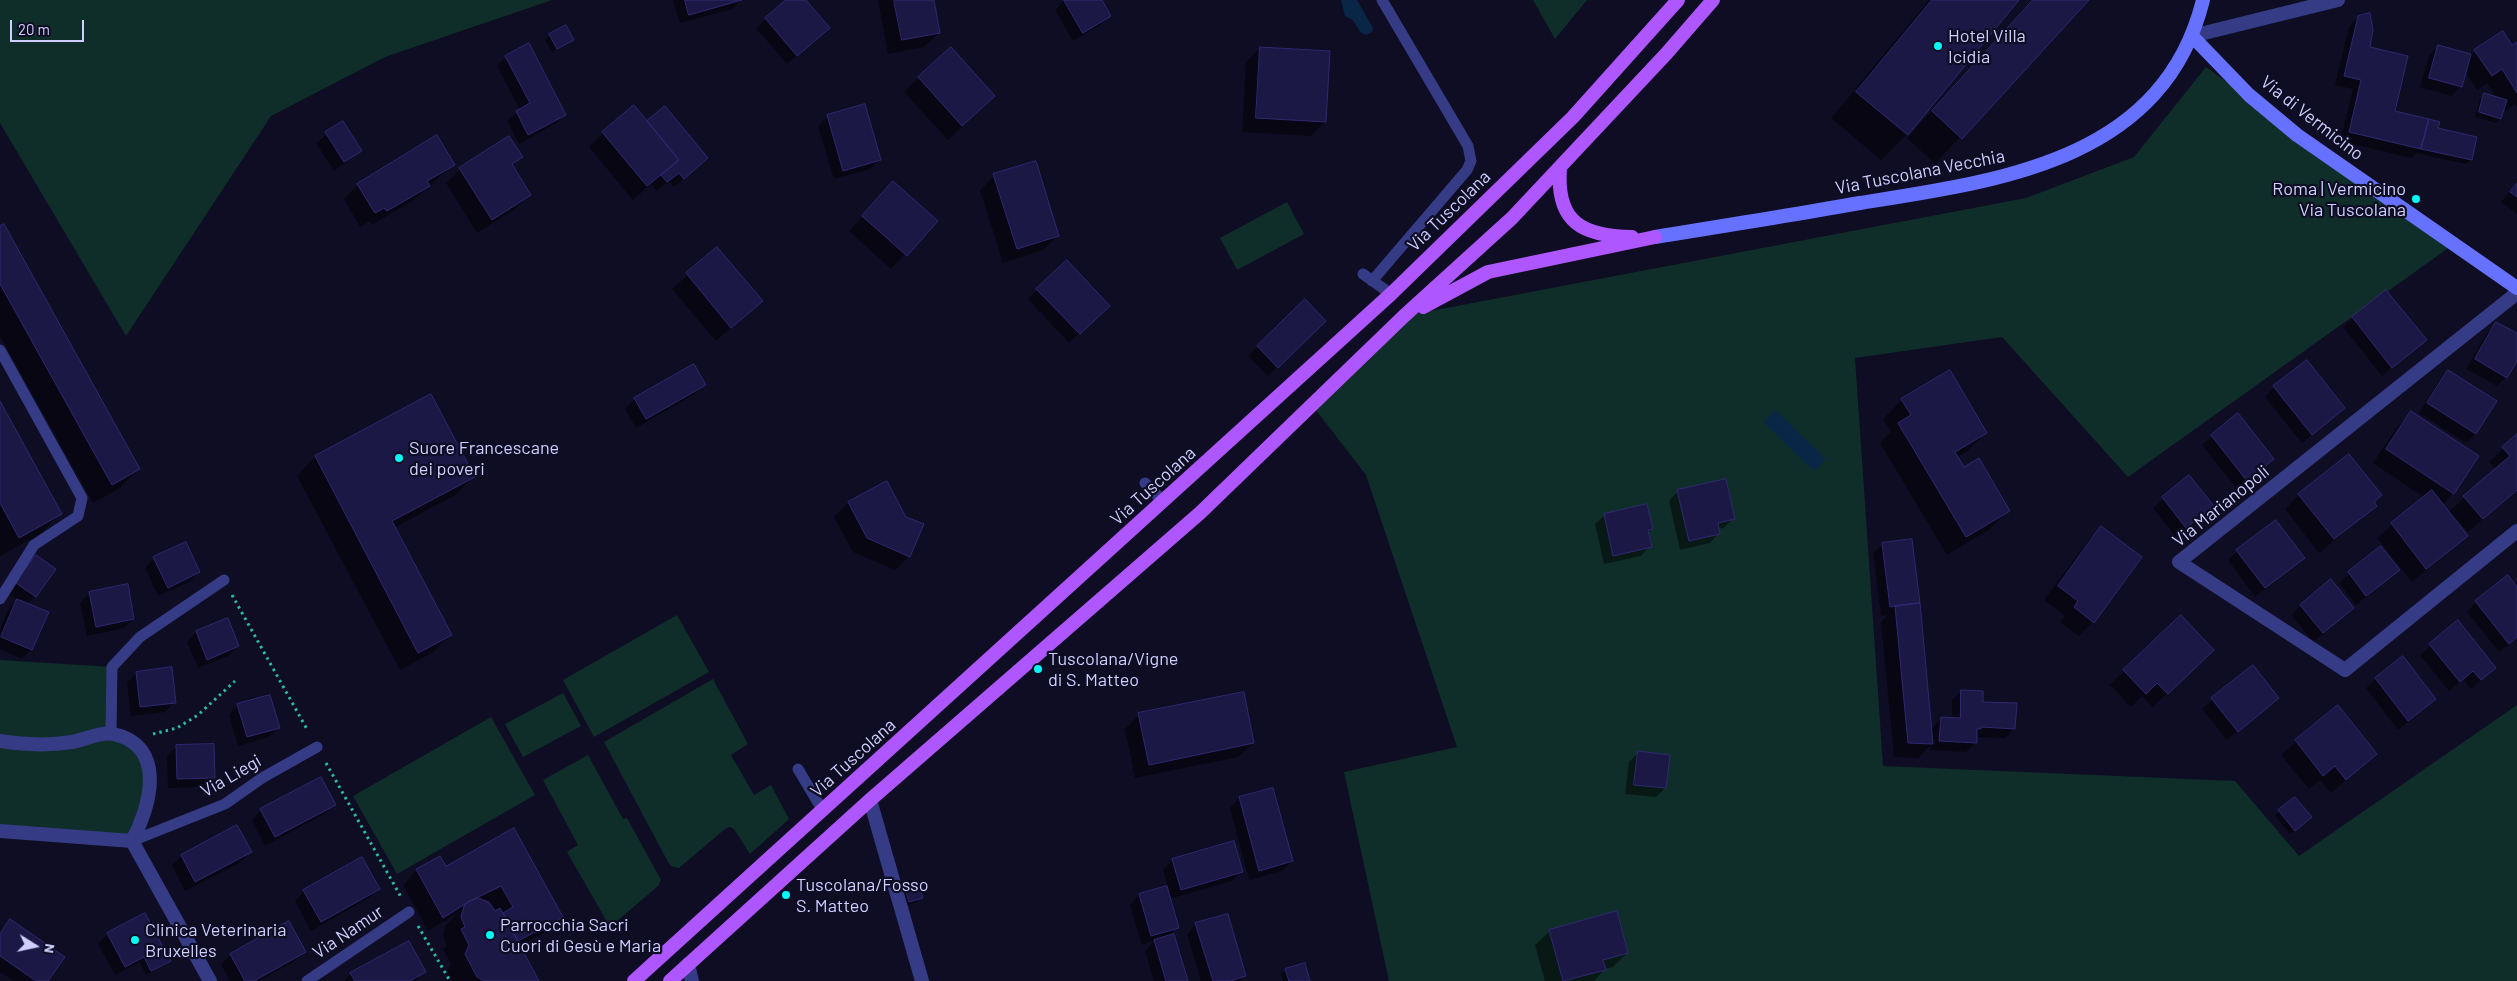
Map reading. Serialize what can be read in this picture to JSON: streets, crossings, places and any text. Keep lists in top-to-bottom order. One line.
{"streets":{"main road":["Via di Vermicino","Via Tuscolana Vecchia","Via Tuscolana"],"street":["Via Marianopoli"],"lane":["Via Liegi","Via Namur"]},"crossings":[["Via di Vermicino","Via Tuscolana Vecchia"]],"places":["Hotel Villa Icidia","Roma | Vermicino Via Tuscolana","Suore Francescane dei poveri","Tuscolana/Vigne di S. Matteo","Tuscolana/Fosso S. Matteo","Parrocchia Sacri Cuori di Gesù e Maria","Clinica Veterinaria Bruxelles"],"scale_bar":"20 m","north":"right"}
